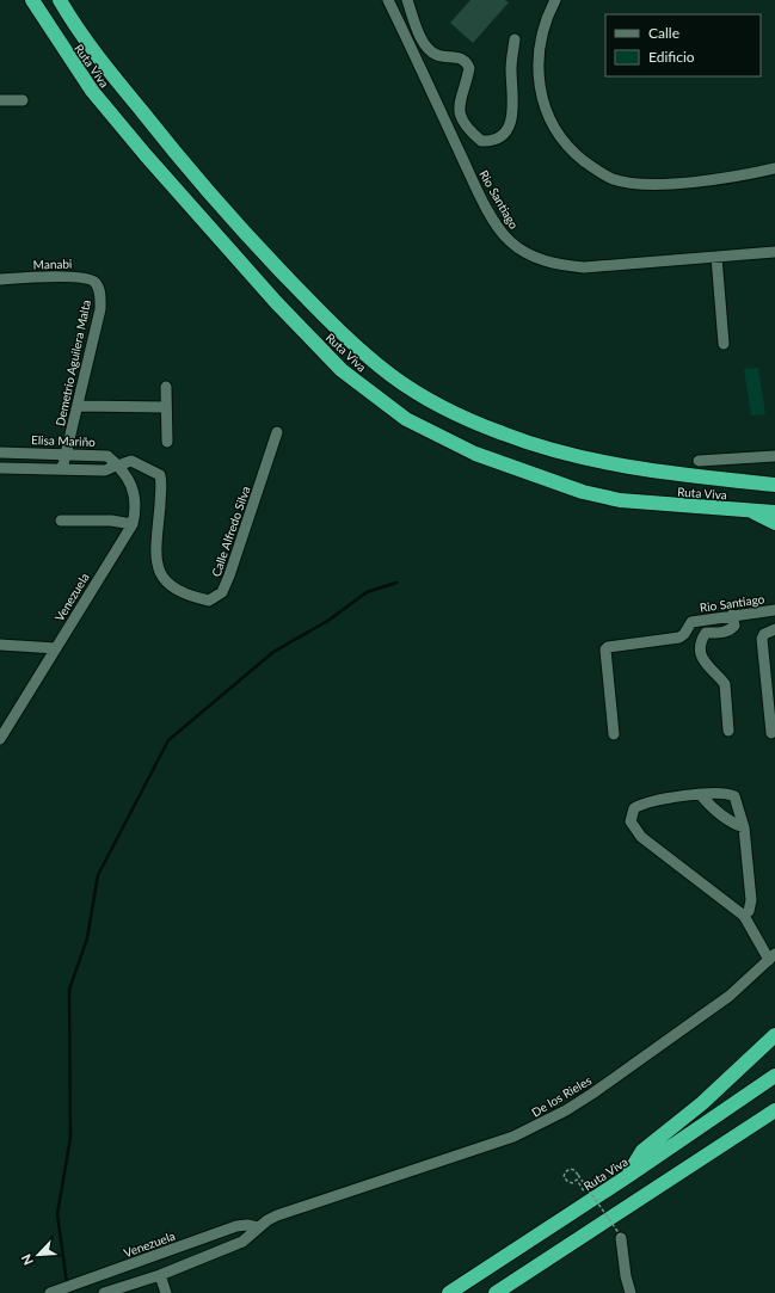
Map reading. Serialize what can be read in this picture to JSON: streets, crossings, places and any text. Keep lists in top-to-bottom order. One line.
{"streets":{"highway":["Ruta Viva"],"street":["Rio Santiago","Manabi","Demetrio Aguilera Malta","Elisa Mariño","Calle Alfredo Silva","Venezuela","De los Rieles"]},"crossings":[["Manabi","Demetrio Aguilera Malta"],["Demetrio Aguilera Malta","Elisa Mariño"],["Elisa Mariño","Calle Alfredo Silva"],["Elisa Mariño","Venezuela"],["Calle Alfredo Silva","Venezuela"],["Venezuela","De los Rieles"]],"legend":["Calle","Edificio"],"north":"bottom left"}
